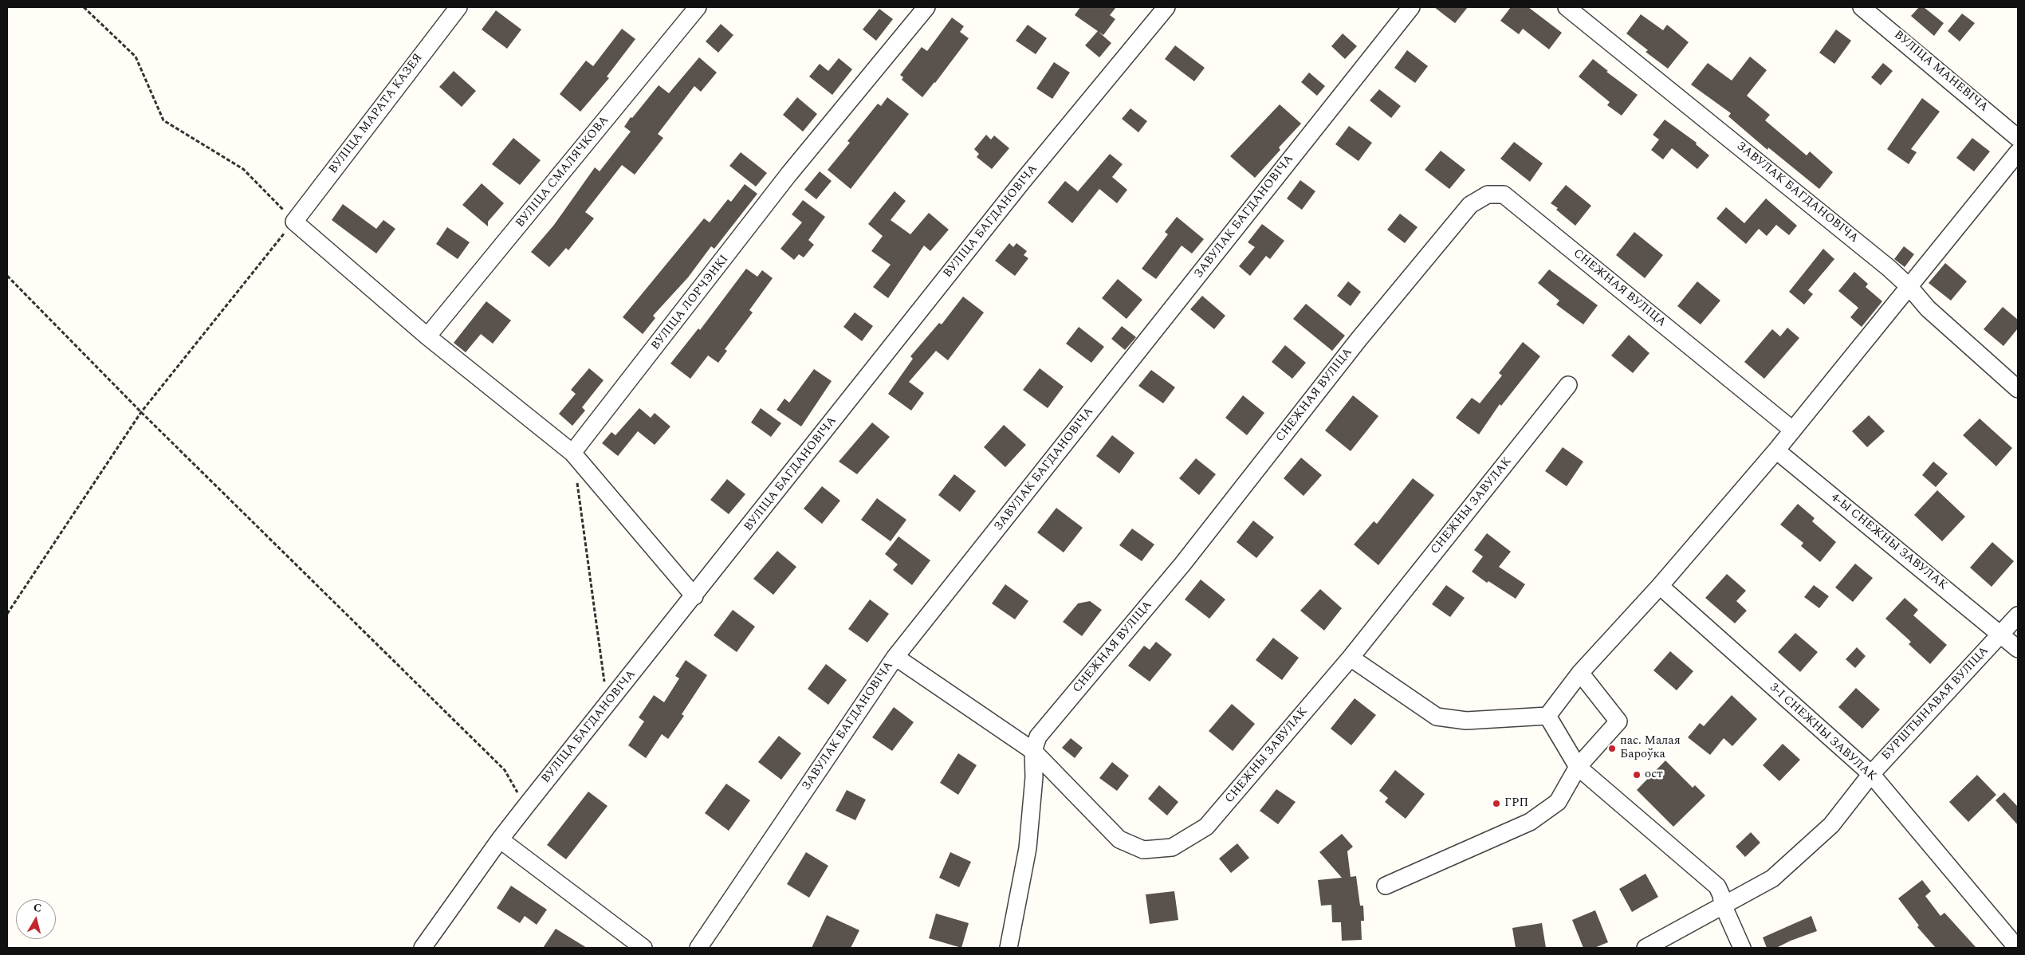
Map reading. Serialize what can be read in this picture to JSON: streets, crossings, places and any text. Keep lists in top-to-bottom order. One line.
{"streets":{"street":["ВУЛІЦА МАНЕВІЧА","ВУЛІЦА МАРАТА КАЗЕЯ","ВУЛІЦА СМАЛЯЧКОВА","ЗАВУЛАК БАГДАНОВІЧА","ВУЛІЦА БАГДАНОВІЧА","СНЕЖНАЯ ВУЛІЦА","ВУЛІЦА ЛОРЧЭНКІ","СНЕЖНЫ ЗАВУЛАК","4-Ы СНЕЖНЫ ЗАВУЛАК","БУРШТЫНАВАЯ ВУЛІЦА","3-І СНЕЖНЫ ЗАВУЛАК"]},"crossings":[["ЗАВУЛАК БАГДАНОВІЧА","СНЕЖНЫ ЗАВУЛАК"],["СНЕЖНАЯ ВУЛІЦА","СНЕЖНЫ ЗАВУЛАК"],["4-Ы СНЕЖНЫ ЗАВУЛАК","БУРШТЫНАВАЯ ВУЛІЦА"],["БУРШТЫНАВАЯ ВУЛІЦА","3-І СНЕЖНЫ ЗАВУЛАК"]],"places":["пас. Малая Бароўка","ост","ГРП"],"north":"top"}
